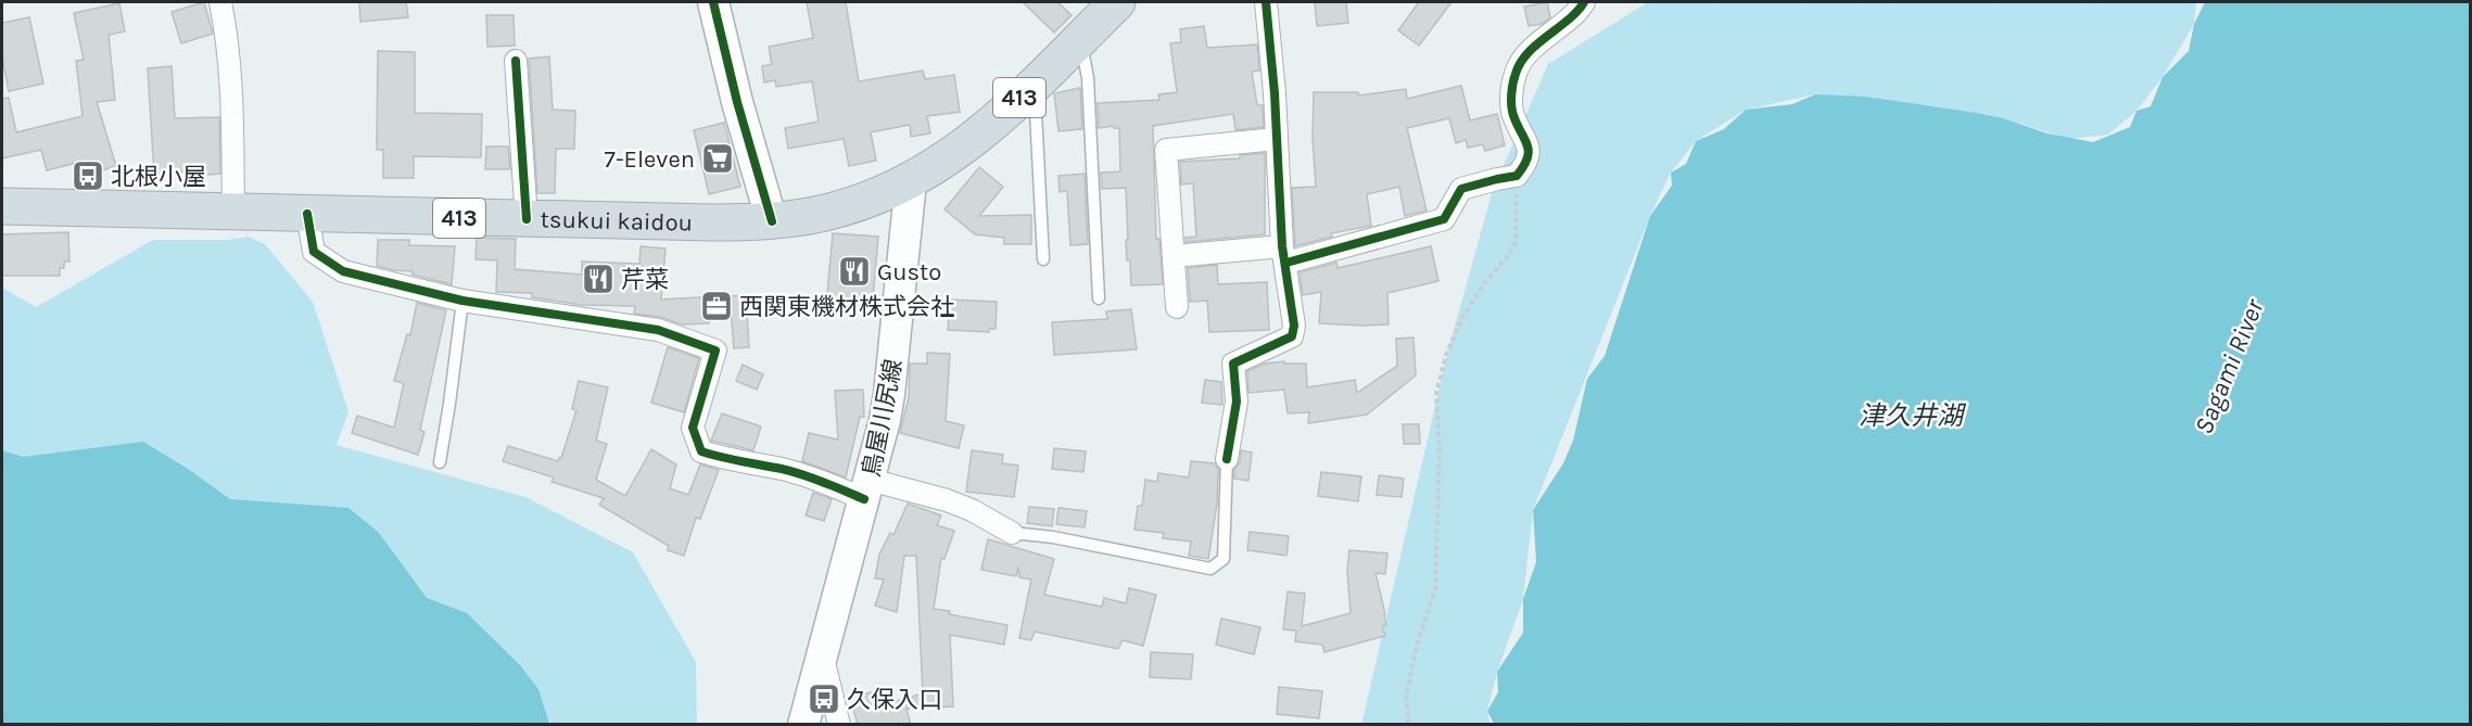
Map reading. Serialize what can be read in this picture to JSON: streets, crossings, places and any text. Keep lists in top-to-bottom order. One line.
{"streets":{"highway":["413","tsukui kaidou"],"main road":["鳥屋川尻線"]},"crossings":[["tsukui kaidou","鳥屋川尻線"]],"water":["Sagami River","津久井湖"],"places":{"supermarket":["7-Eleven"],"bus stop":["北根小屋","久保入口"],"restaurant":["Gusto","芹菜"],"office":["西関東機材株式会社"]}}
